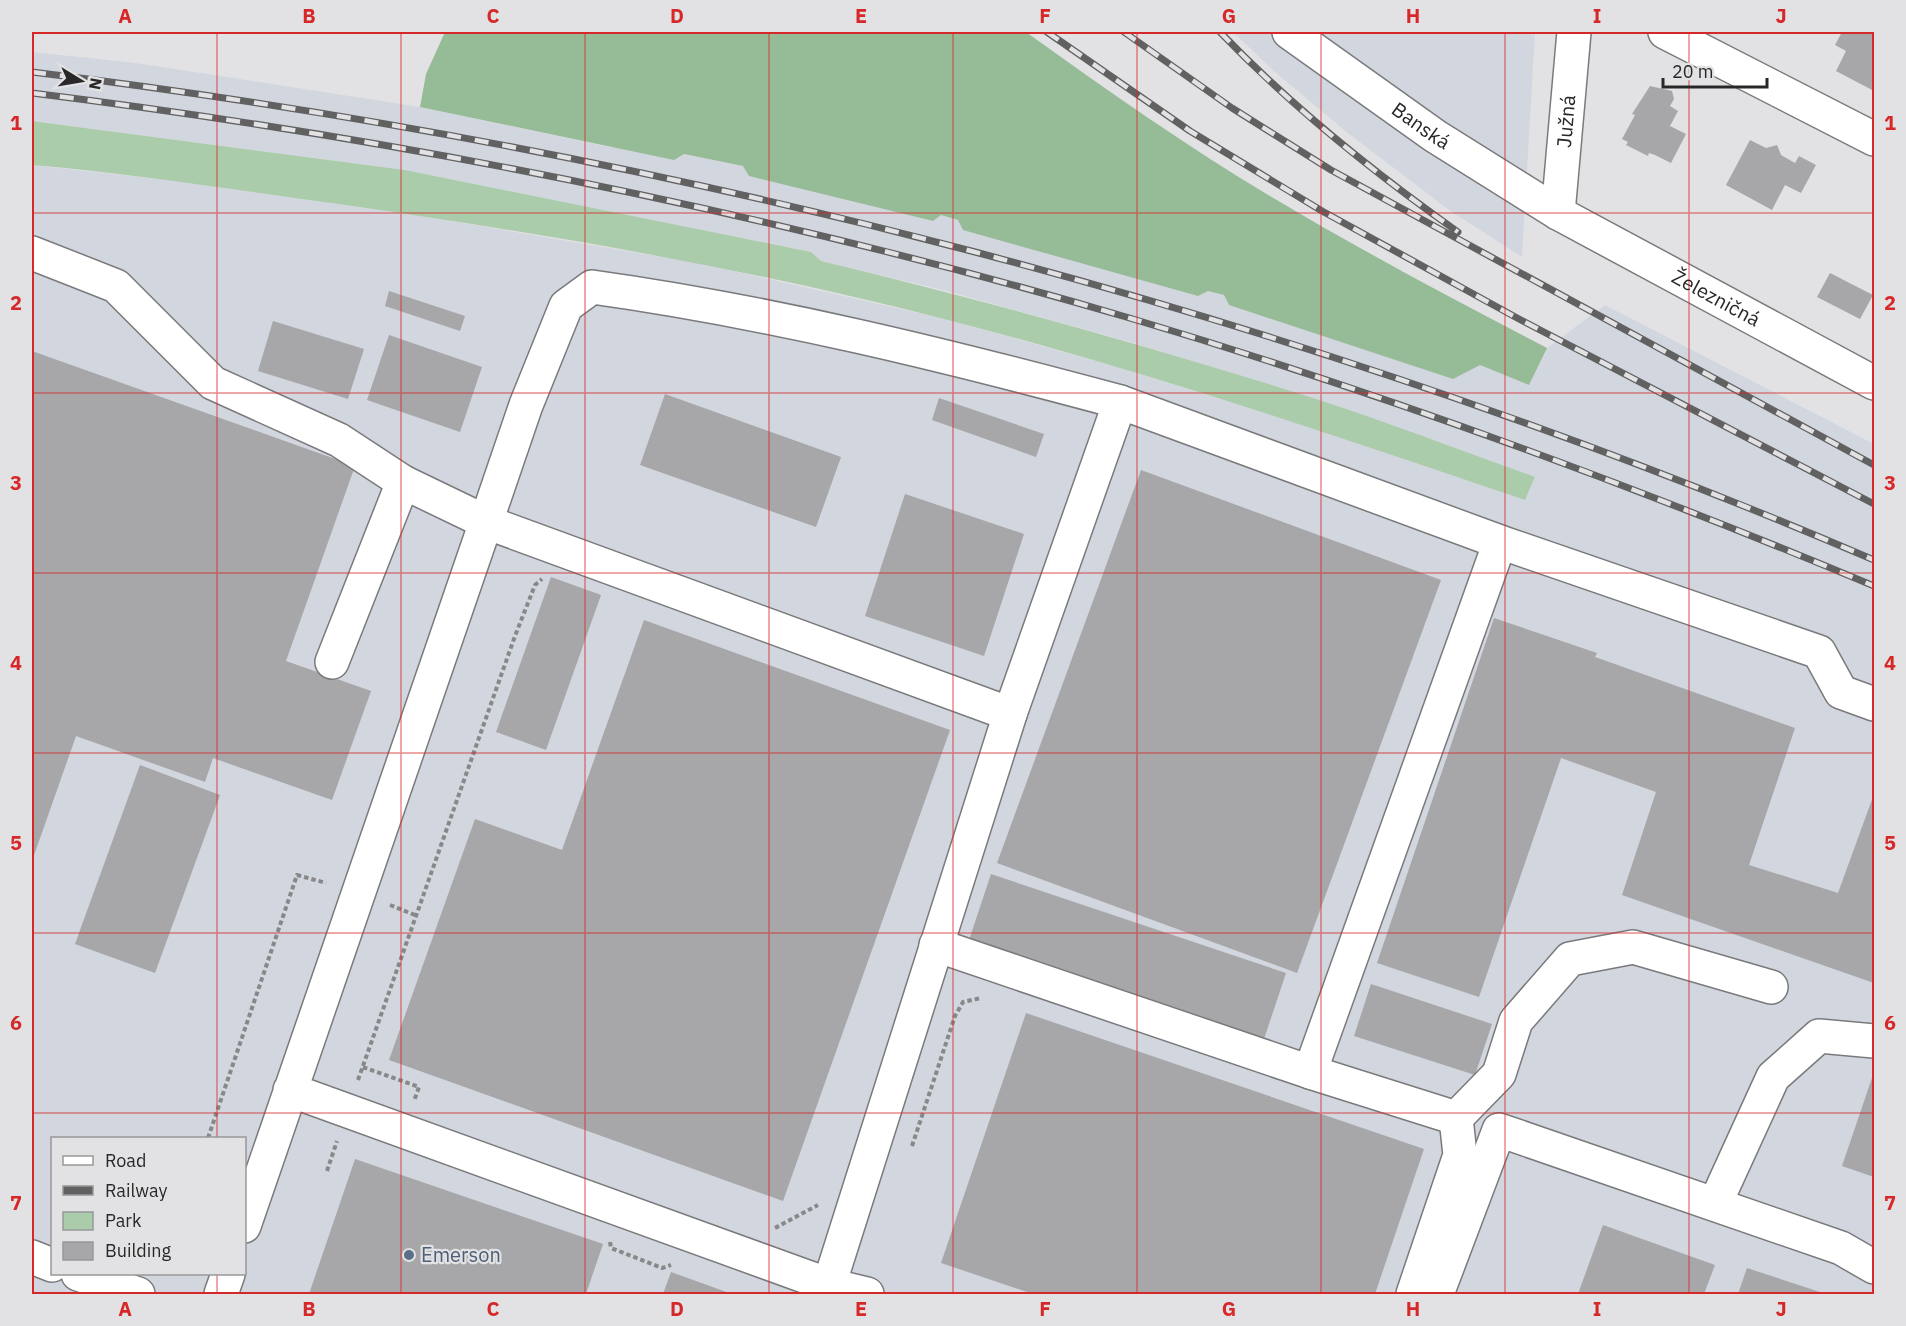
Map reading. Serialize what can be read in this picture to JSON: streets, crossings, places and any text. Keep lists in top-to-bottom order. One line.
{"streets":{"street":["Južná","Banská","Železničná"]},"crossings":[["Južná","Banská"],["Južná","Železničná"],["Banská","Železničná"]],"places":["Emerson"],"legend":["Road","Railway","Park","Building"],"scale_bar":"20 m","north":"right","grid":{"columns":["A","B","C","D","E","F","G","H","I","J"],"rows":["1","2","3","4","5","6","7"]}}
